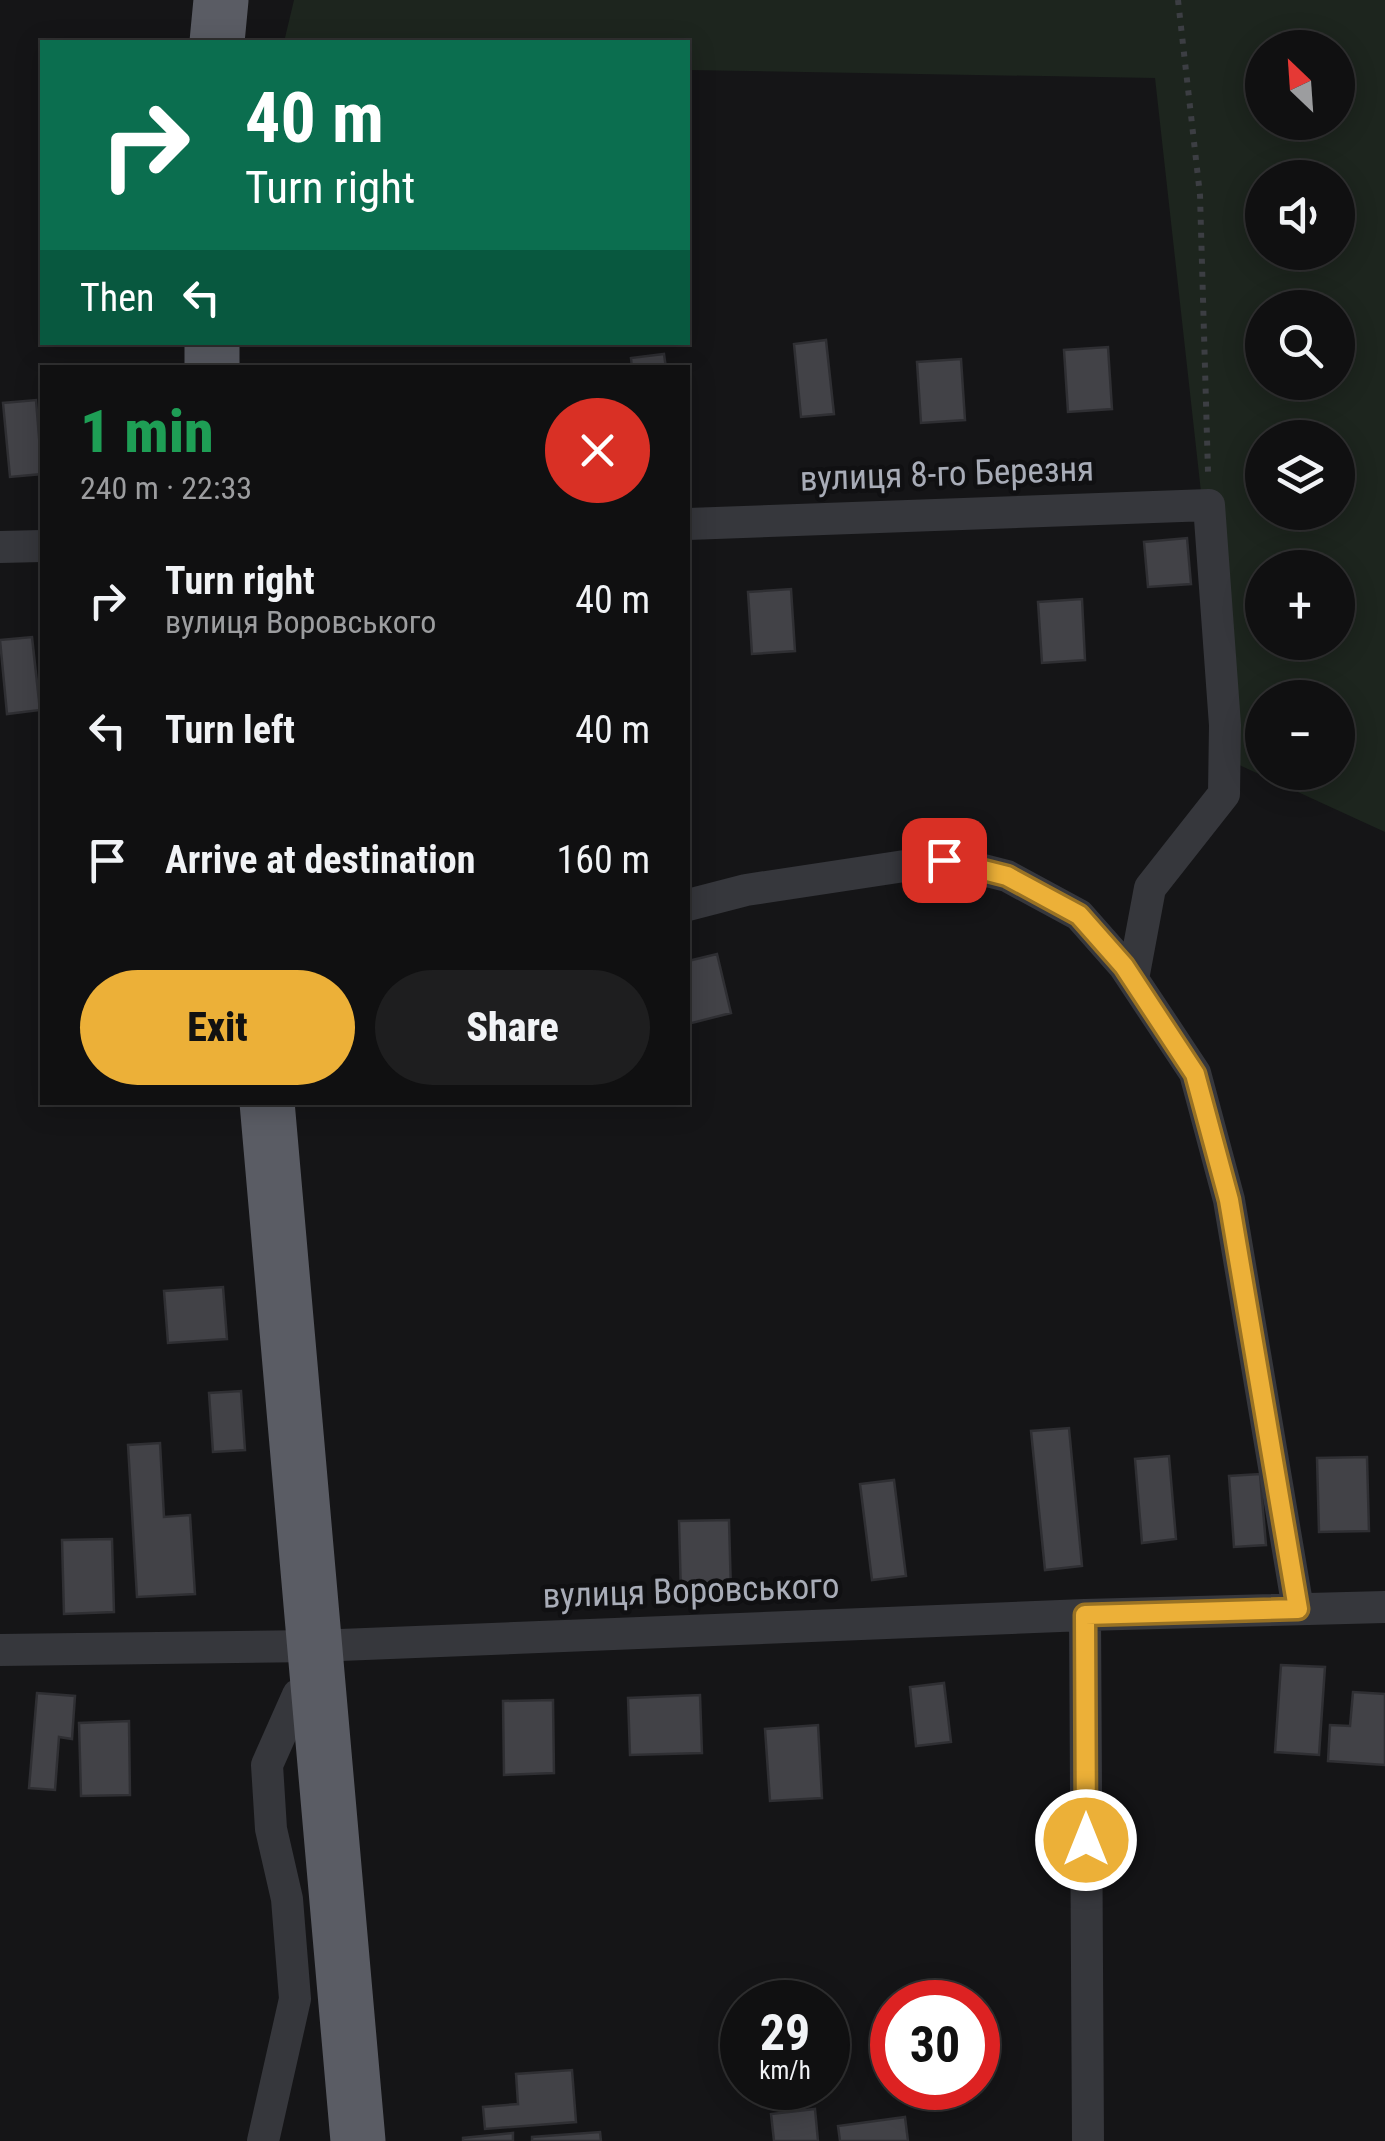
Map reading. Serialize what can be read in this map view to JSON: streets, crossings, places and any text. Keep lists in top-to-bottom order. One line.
{"streets":{"street":["вулиця 8-го Березня","вулиця Воровського"]},"north":"top left","page":{"map_buttons":["+","−"],"turn":["40 m","Turn right"],"then":"Then","heading":["1 min","240 m · 22:33"],"list":[{"name":"Turn right","note":"вулиця Воровського","value":"40 m"},{"name":"Turn left","value":"40 m"},{"name":"Arrive at destination","value":"160 m"}],"buttons":["Exit","Share"],"speed":"29 km/h","limit":"30"}}
